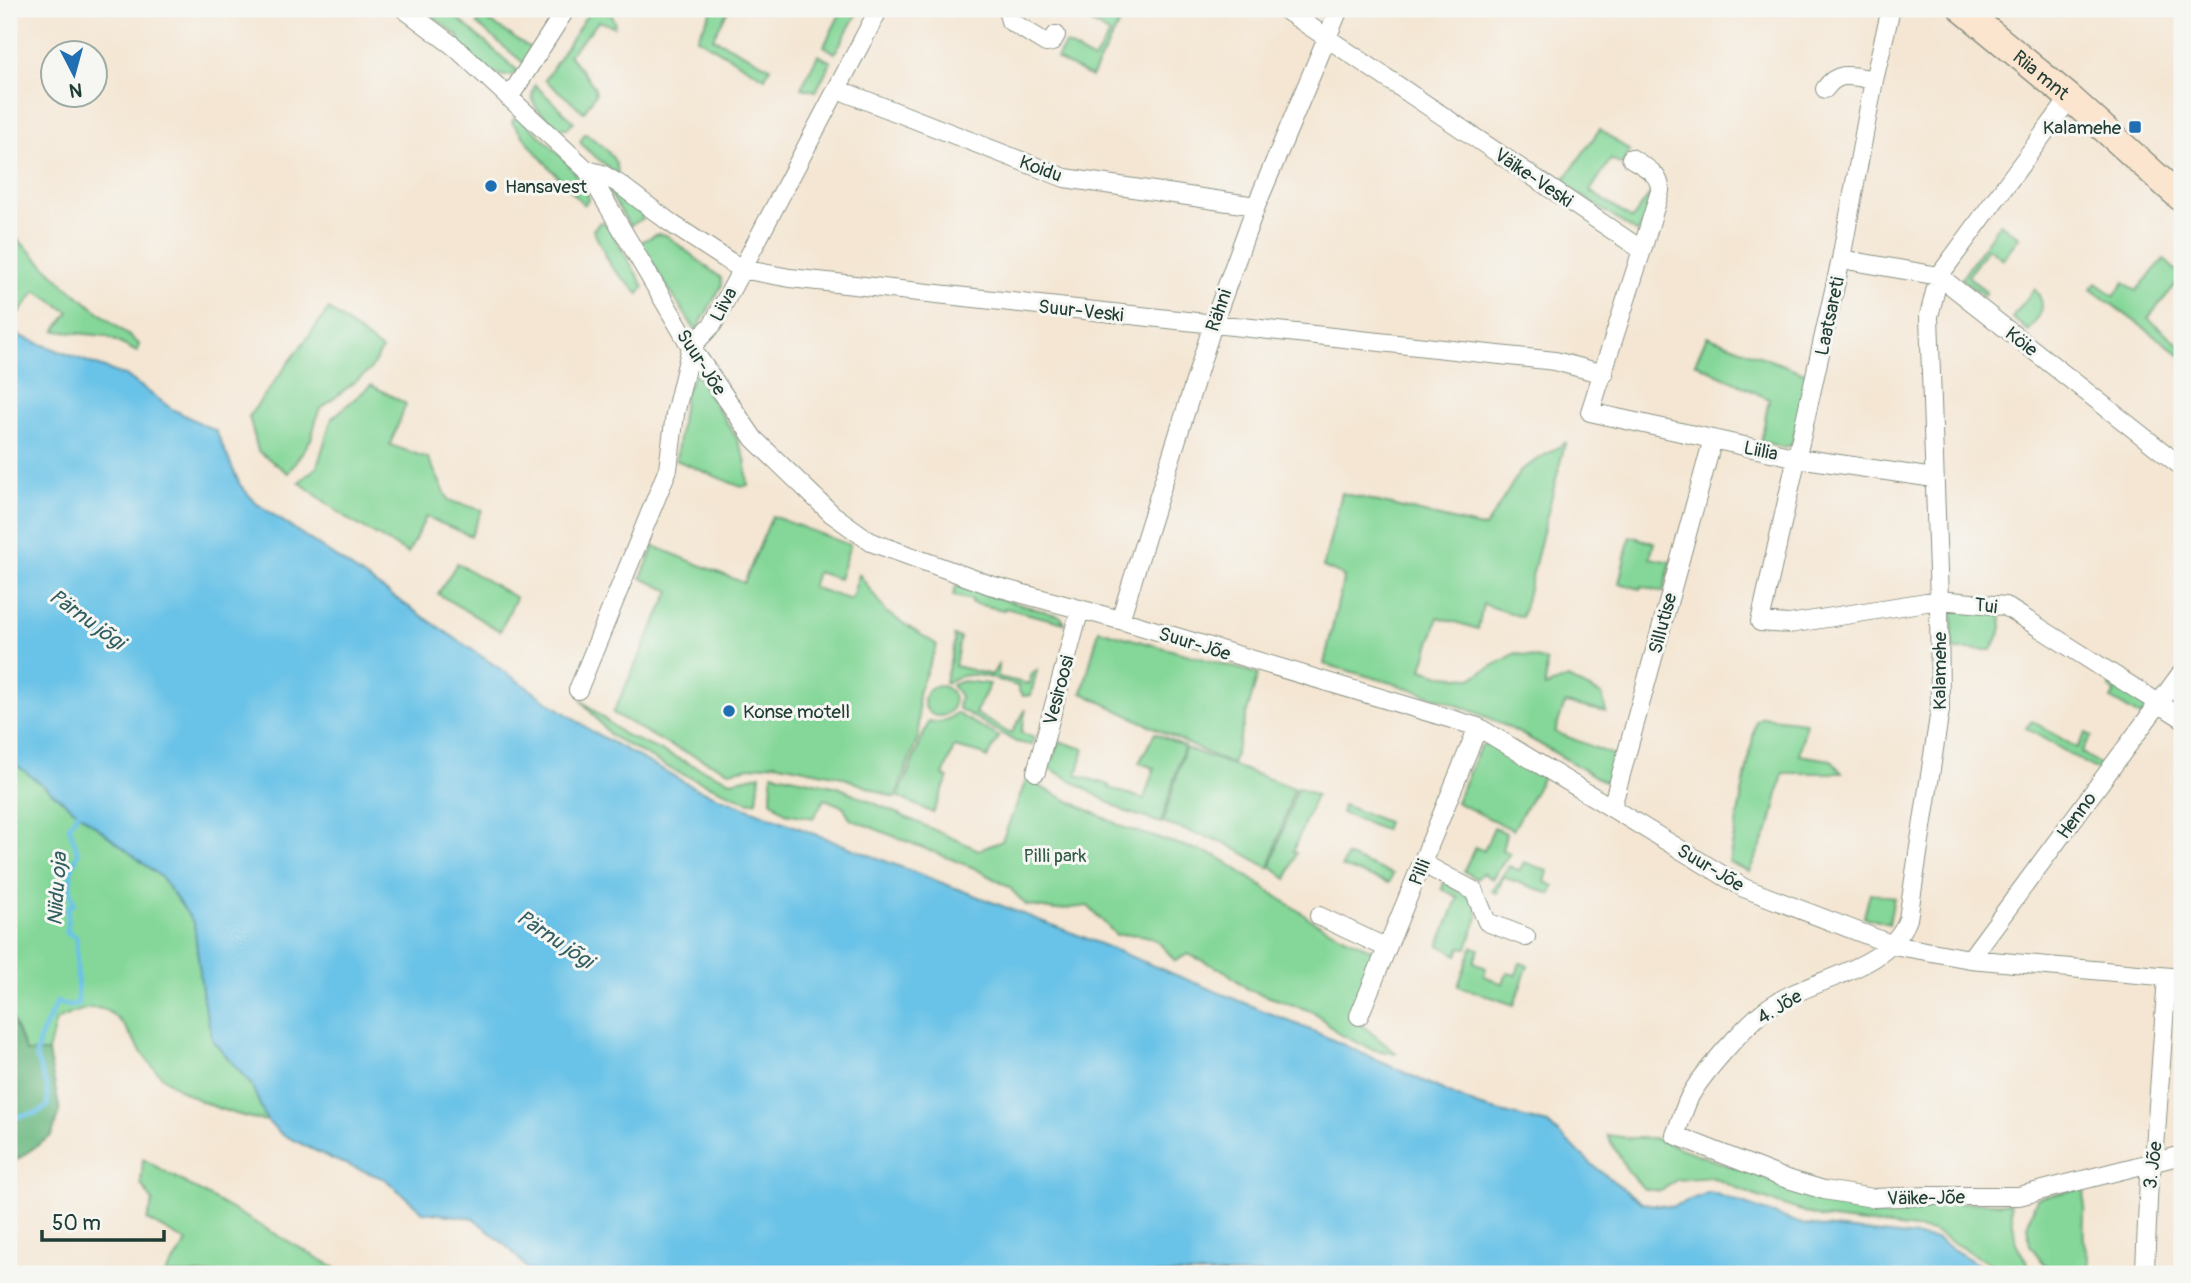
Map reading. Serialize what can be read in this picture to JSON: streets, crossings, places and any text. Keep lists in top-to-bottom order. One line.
{"streets":{"main road":["Riia mnt"],"street":["Koidu","Väike-Veski","Liiva","Suur-Veski","Rähni","Laatsareti","Köie","Suur-Jõe","Liilia","Tui","Sillutise","Kalamehe","Vesiroosi","Henno","Pilli","4. Jõe","3. Jõe","Väike-Jõe"]},"crossings":[["Riia mnt","Kalamehe"],["Koidu","Liiva"],["Koidu","Rähni"],["Väike-Veski","Rähni"],["Liiva","Suur-Veski"],["Liiva","Suur-Jõe"],["Suur-Veski","Rähni"],["Suur-Veski","Suur-Jõe"],["Suur-Veski","Liilia"],["Rähni","Suur-Jõe"],["Laatsareti","Köie"],["Laatsareti","Liilia"],["Laatsareti","Tui"],["Köie","Kalamehe"],["Suur-Jõe","Sillutise"],["Suur-Jõe","Kalamehe"],["Suur-Jõe","Vesiroosi"],["Suur-Jõe","Henno"],["Suur-Jõe","Pilli"],["Suur-Jõe","4. Jõe"],["Suur-Jõe","3. Jõe"],["Liilia","Sillutise"],["Liilia","Kalamehe"],["Tui","Kalamehe"],["Tui","Henno"],["Kalamehe","4. Jõe"],["4. Jõe","Väike-Jõe"],["3. Jõe","Väike-Jõe"]],"water":["Pärnu jõgi","Niidu oja"],"parks":["Pilli park"],"places":{"transit":["Kalamehe"],"other":["Hansavest","Konse motell"]},"scale_bar":"50 m","north":"bottom"}
